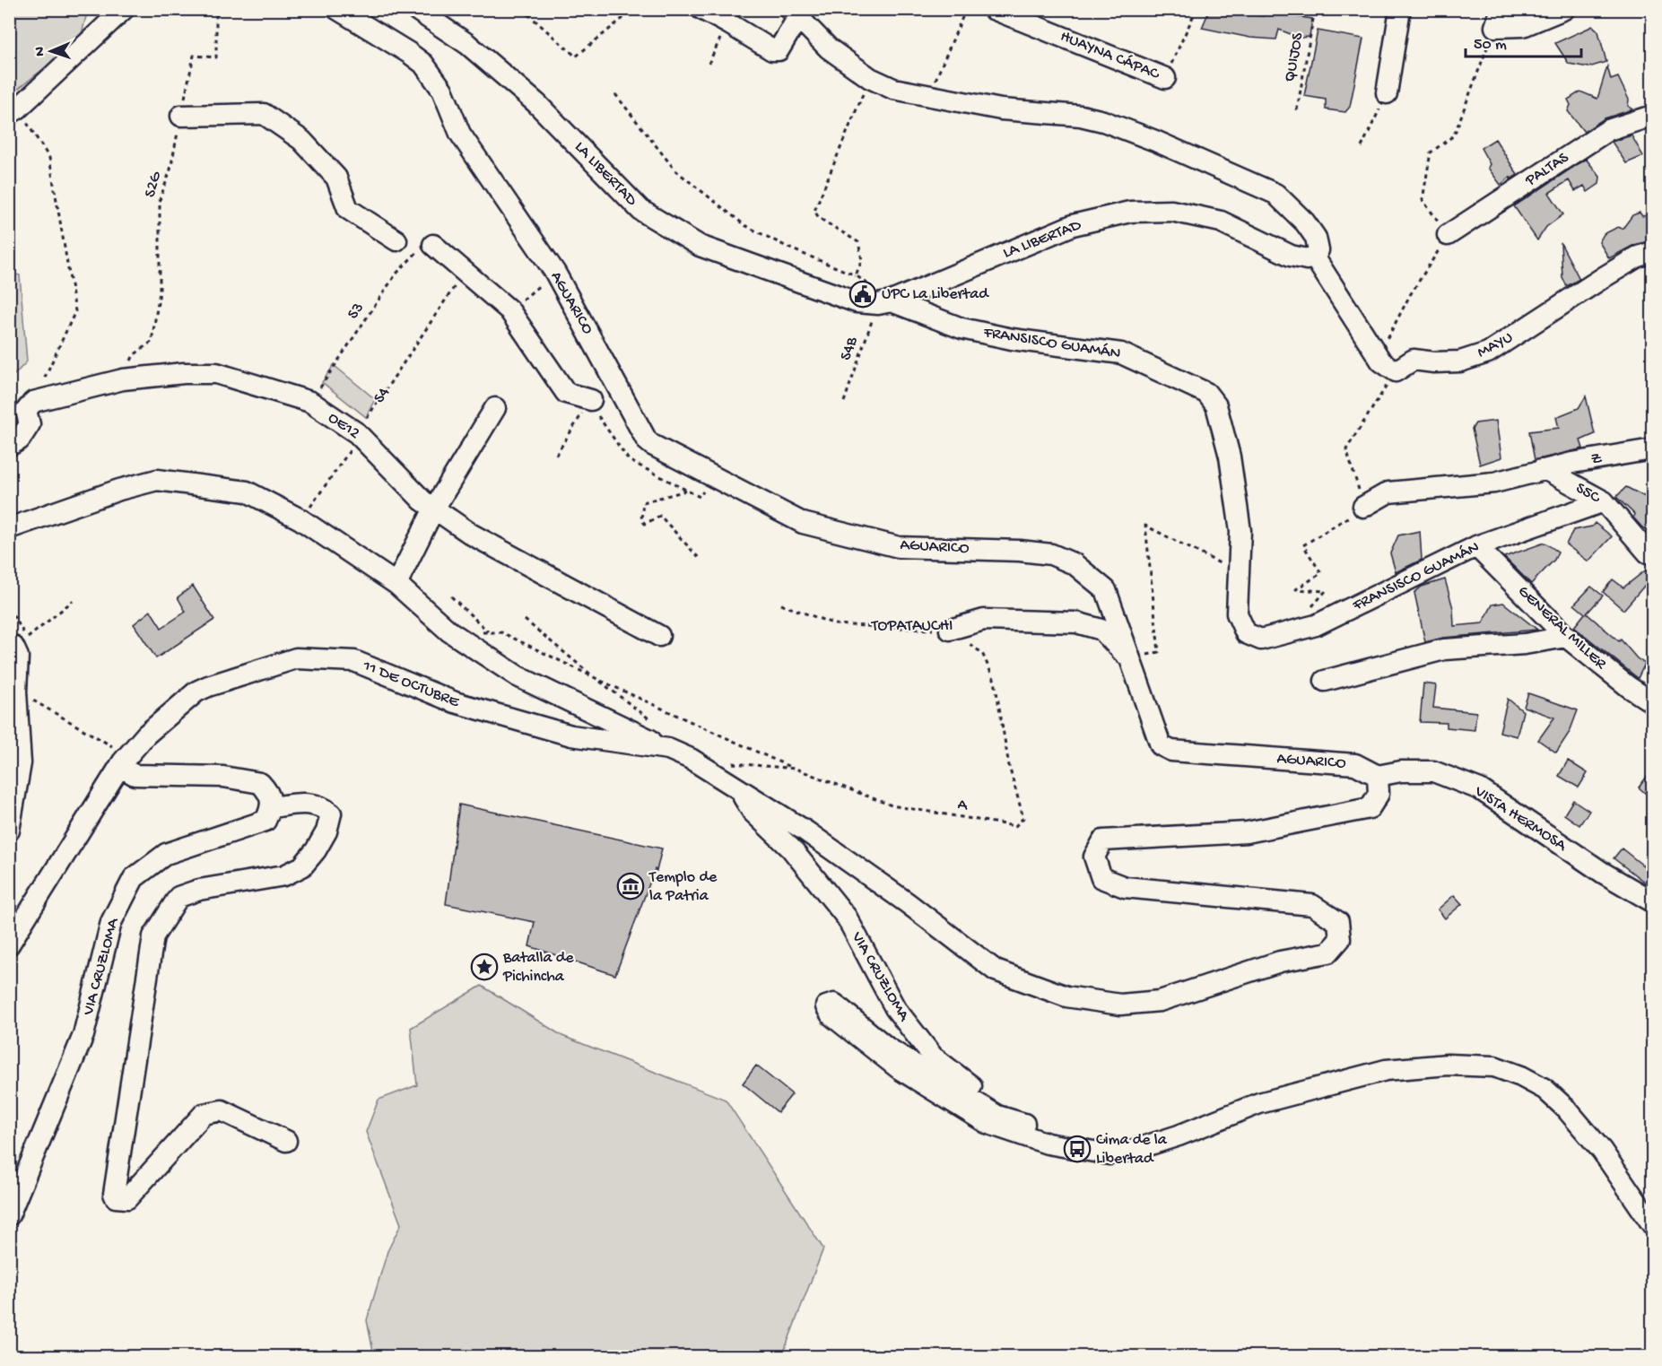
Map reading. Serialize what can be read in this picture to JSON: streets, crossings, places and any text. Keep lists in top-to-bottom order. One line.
{"streets":{"street":["HUAYNA CÁPAC","PALTAS","LA LIBERTAD","AGUARICO","FRANSISCO GUAMÁN","MAYU","OE12","Z","S5C","TOPATAUCHI","GENERAL MILLER","11 DE OCTUBRE","VISTA HERMOSA","VIA CRUZLOMA"],"path":["QUIJOS","S2G","S3","S4B","S4","A"]},"crossings":[["LA LIBERTAD","FRANSISCO GUAMÁN"],["LA LIBERTAD","S4B"],["S2G","OE12"],["AGUARICO","TOPATAUCHI"],["AGUARICO","VISTA HERMOSA"],["S3","OE12"],["FRANSISCO GUAMÁN","S4B"],["FRANSISCO GUAMÁN","S5C"],["FRANSISCO GUAMÁN","GENERAL MILLER"],["S4","OE12"],["Z","S5C"],["TOPATAUCHI","A"],["11 DE OCTUBRE","VIA CRUZLOMA"]],"places":{"public building":["UPC La Libertad"],"museum":["Templo de la Patria"],"place":["Batalla de Pichincha"],"bus stop":["Cima de la Libertad"]},"scale_bar":"50 m","north":"left"}
